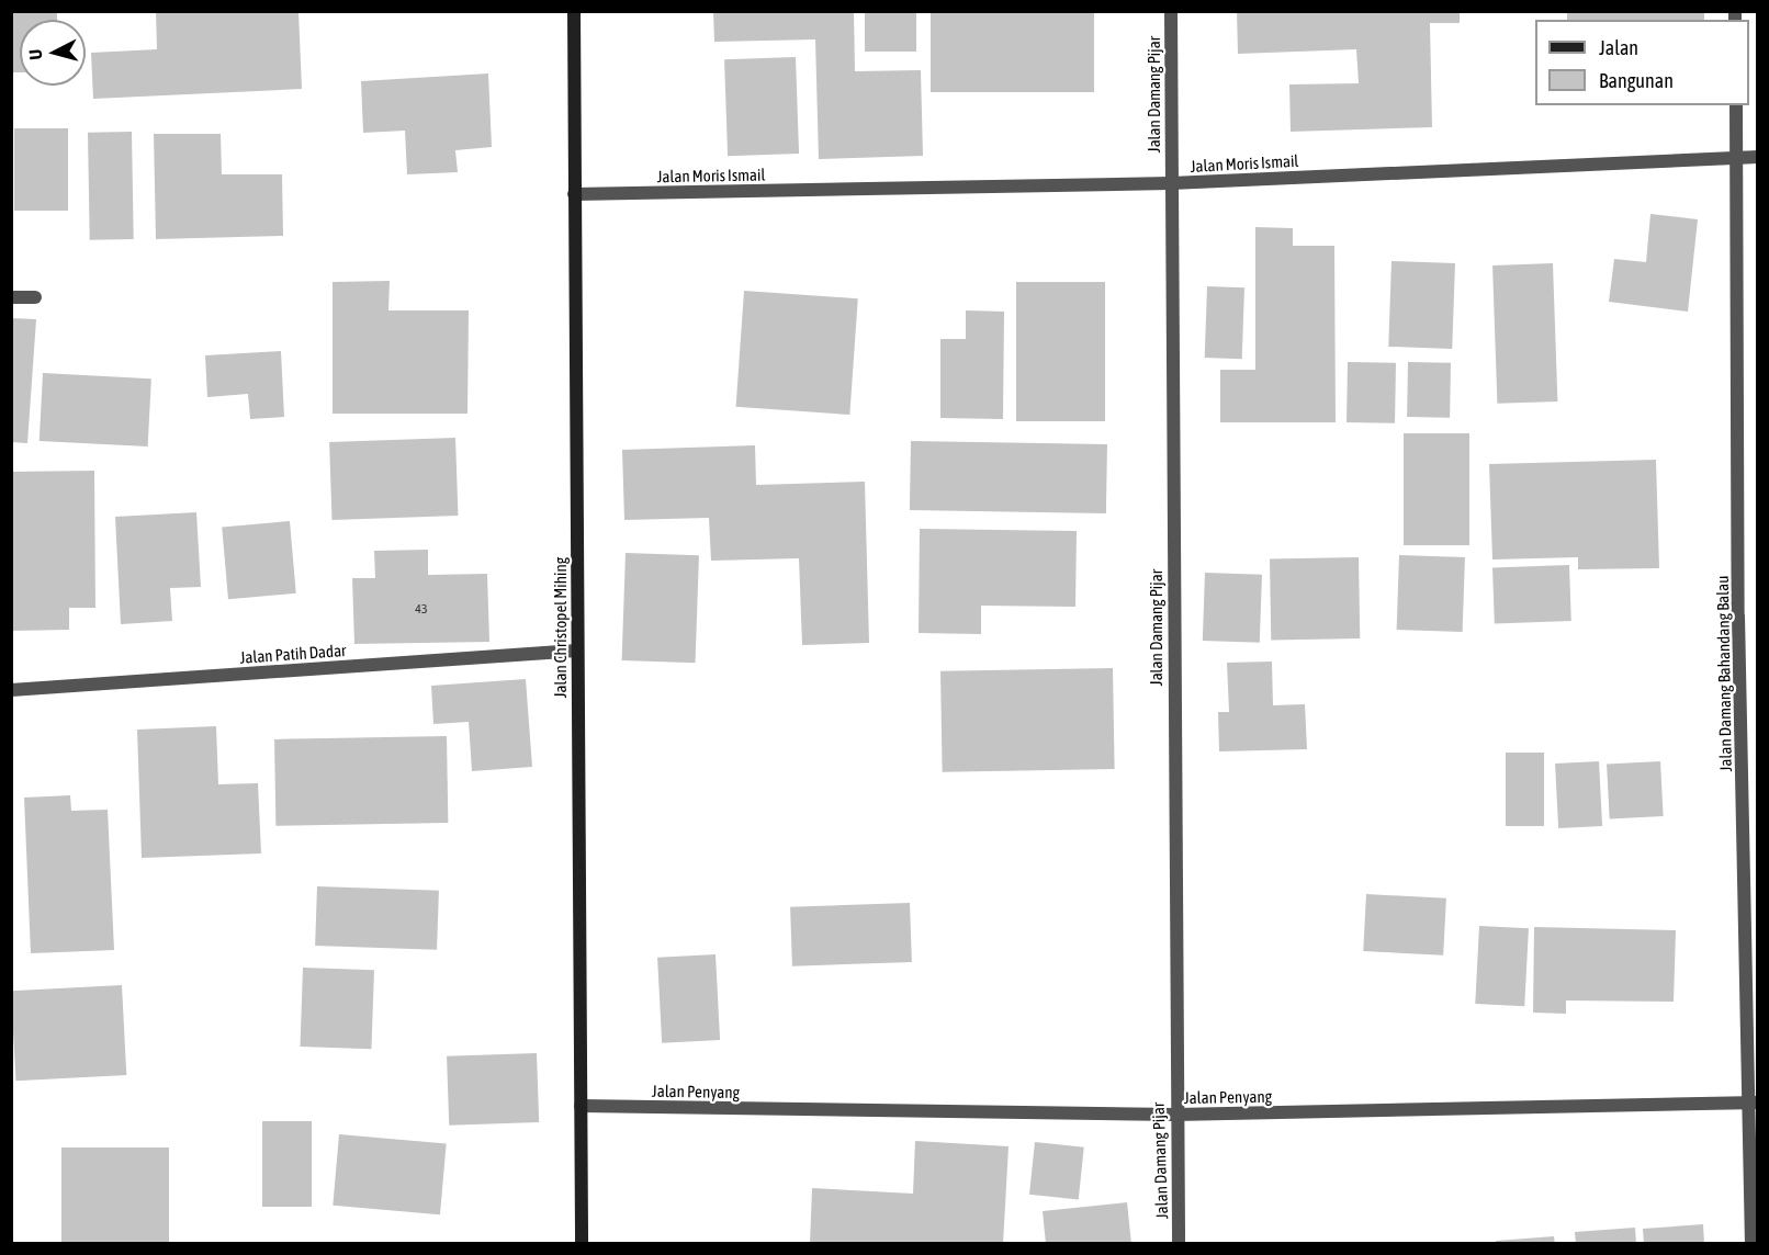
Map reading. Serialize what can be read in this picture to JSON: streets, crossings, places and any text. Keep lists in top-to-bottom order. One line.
{"streets":{"street":["Jalan Damang Pijar","Jalan Moris Ismail","Jalan Christopel Mihing","Jalan Patih Dadar","Jalan Damang Bahandang Balau","Jalan Penyang"]},"crossings":[["Jalan Damang Pijar","Jalan Moris Ismail"],["Jalan Damang Pijar","Jalan Penyang"],["Jalan Moris Ismail","Jalan Christopel Mihing"],["Jalan Moris Ismail","Jalan Damang Bahandang Balau"],["Jalan Christopel Mihing","Jalan Patih Dadar"],["Jalan Christopel Mihing","Jalan Penyang"],["Jalan Damang Bahandang Balau","Jalan Penyang"]],"house_numbers":["43"],"legend":["Jalan","Bangunan"],"north":"left"}
